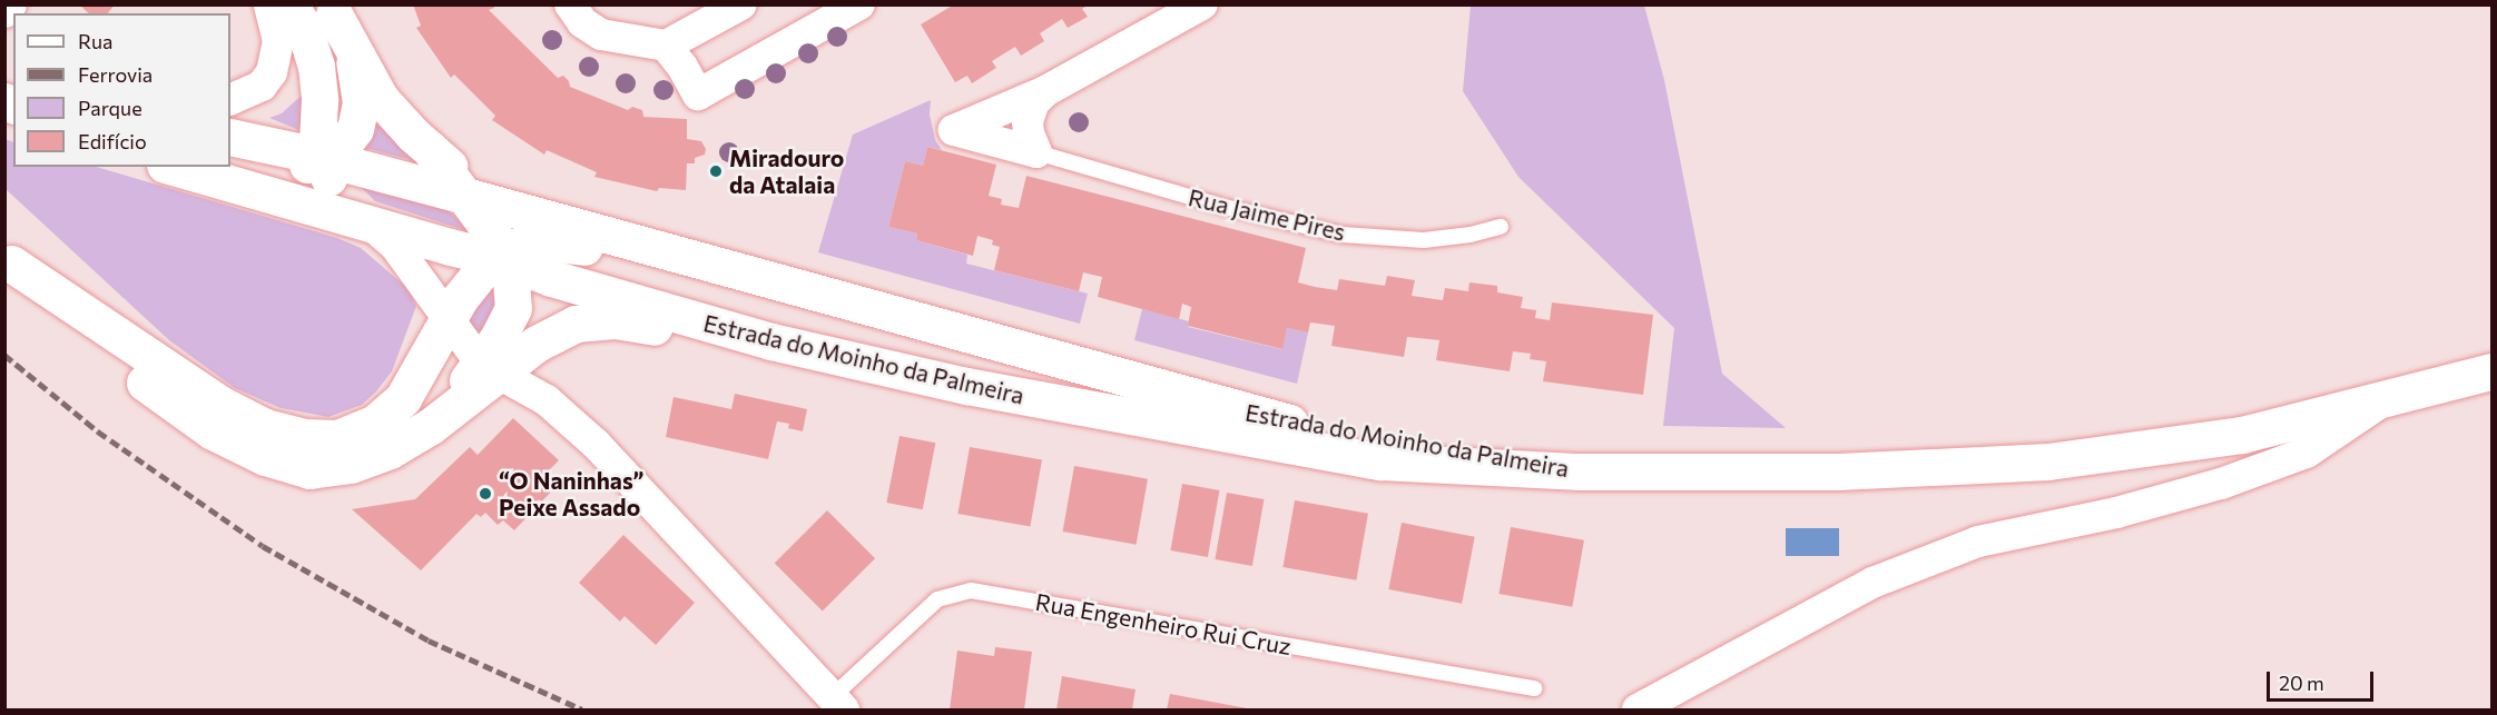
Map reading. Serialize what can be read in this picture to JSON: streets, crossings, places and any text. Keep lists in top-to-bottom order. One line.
{"streets":{"main road":["Estrada do Moinho da Palmeira"],"lane":["Rua Jaime Pires","Rua Engenheiro Rui Cruz"]},"places":["Miradouro da Atalaia","“O Naninhas” Peixe Assado"],"legend":["Rua","Ferrovia","Parque","Edifício"],"scale_bar":"20 m"}
